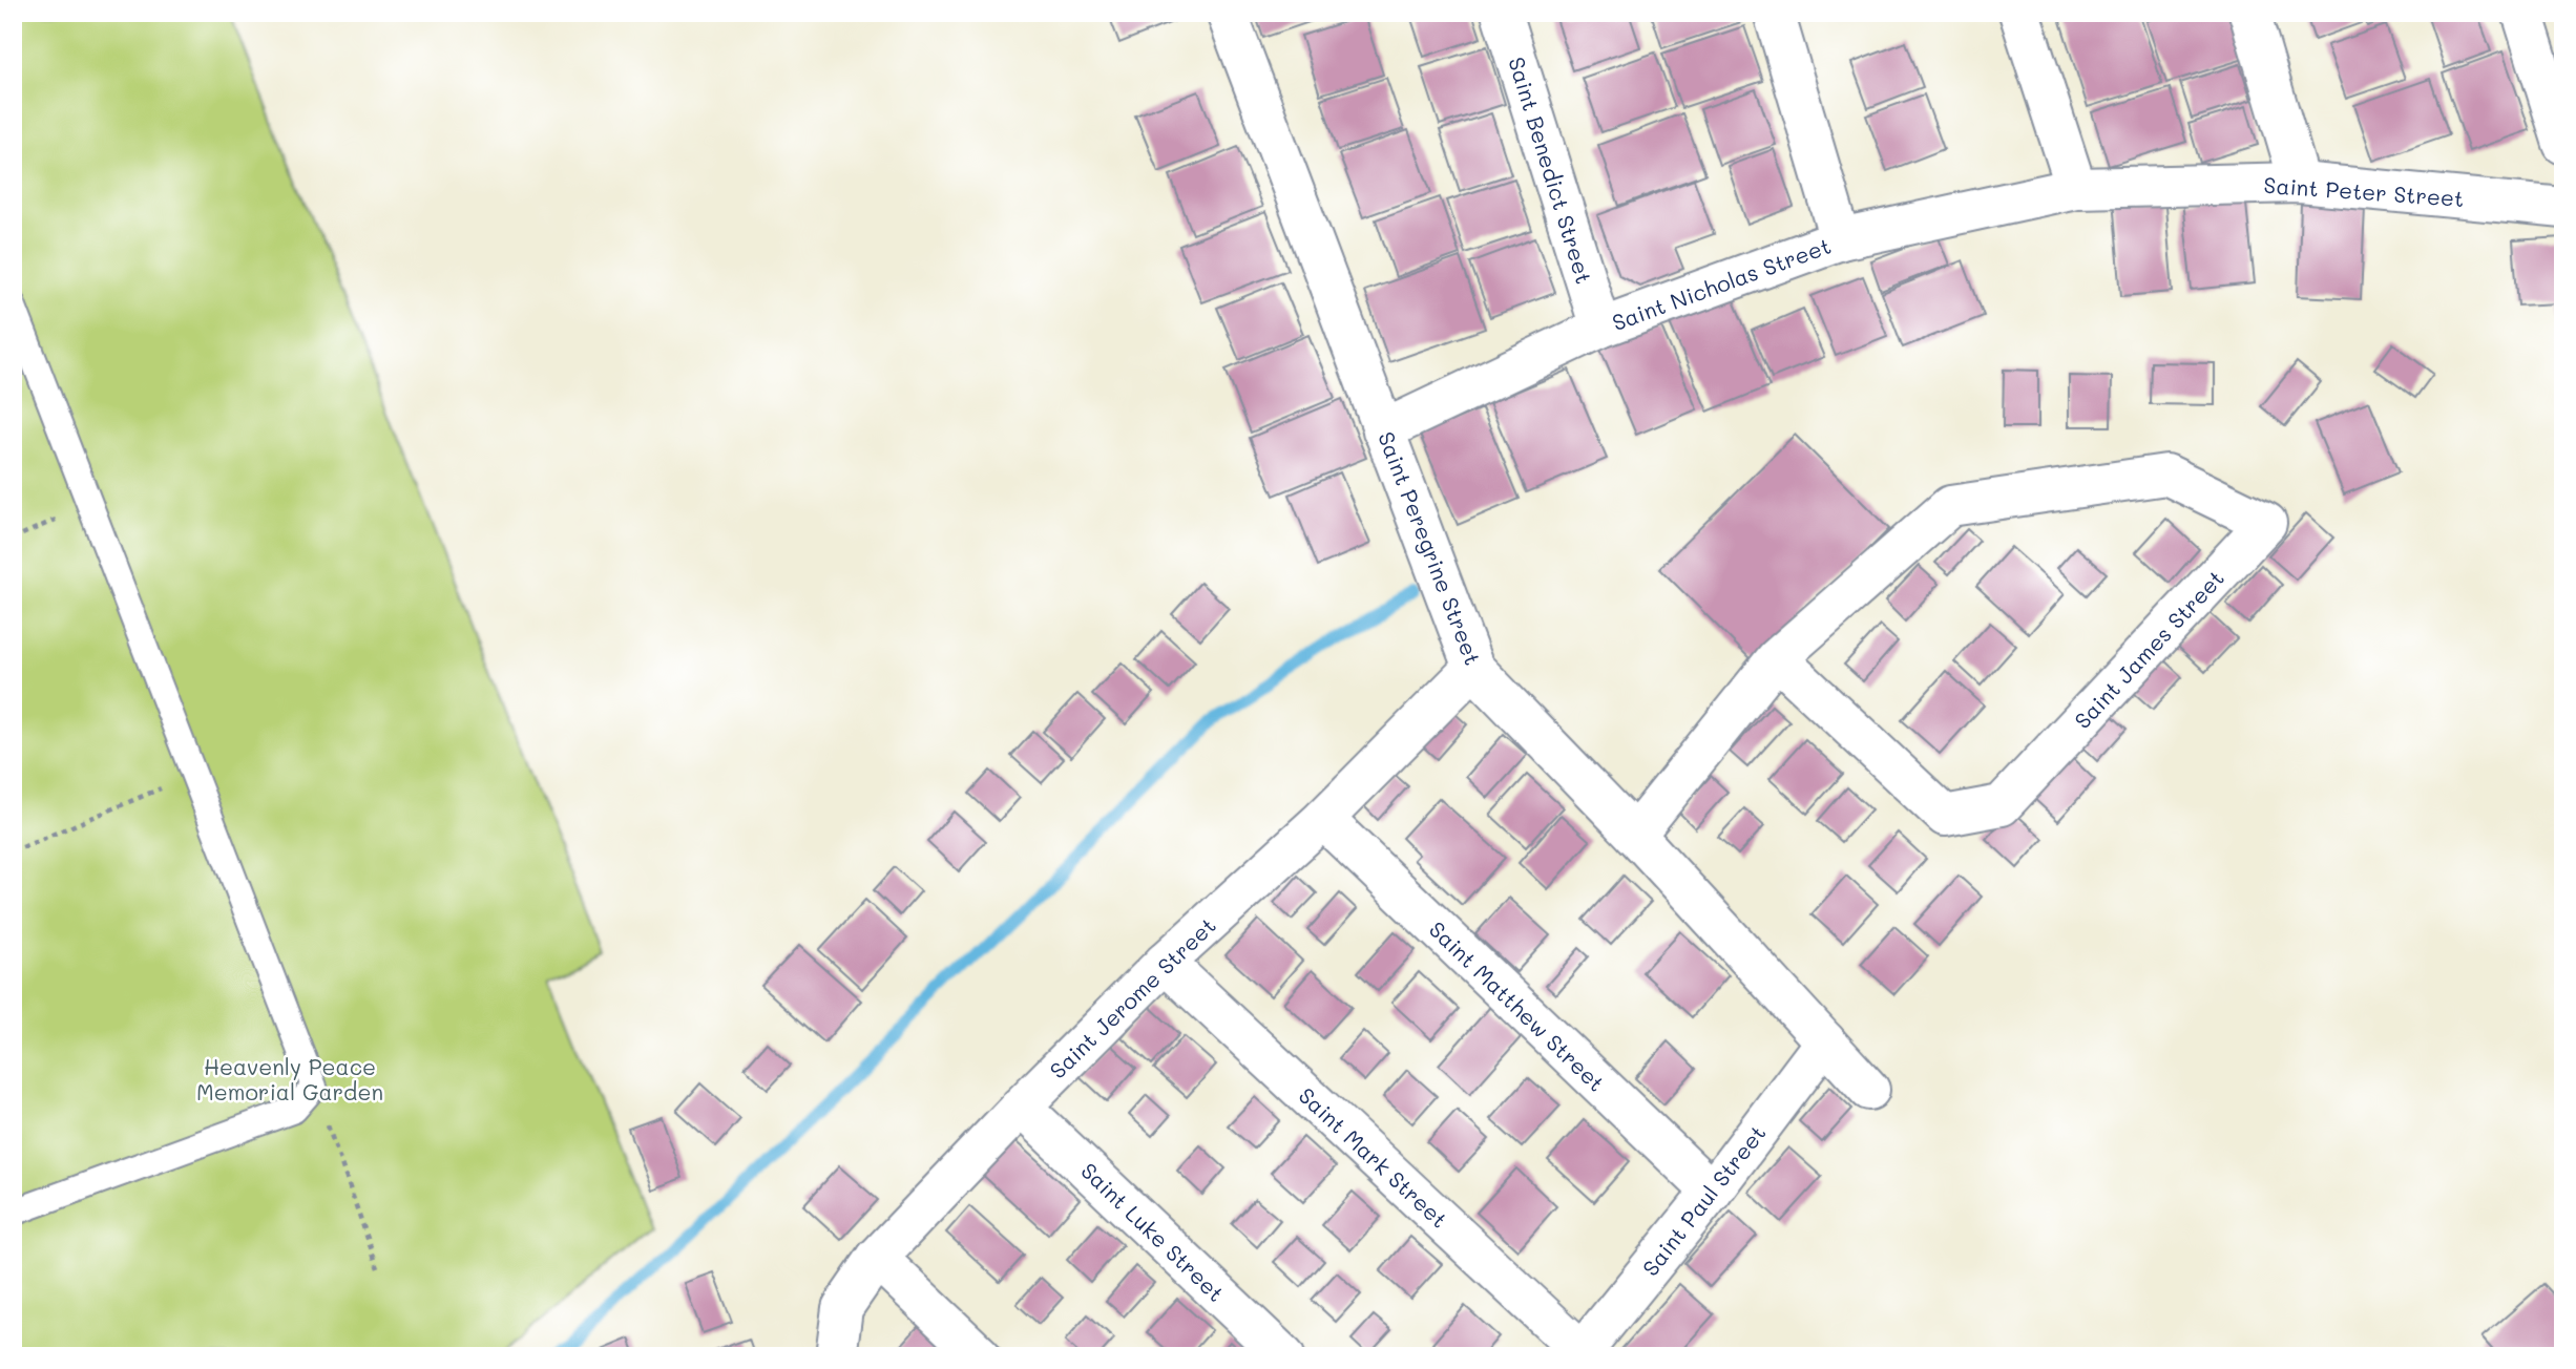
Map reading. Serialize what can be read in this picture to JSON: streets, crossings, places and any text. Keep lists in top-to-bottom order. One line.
{"streets":{"street":["Saint Benedict Street","Saint Peter Street","Saint Nicholas Street","Saint Peregrine Street","Saint James Street","Saint Jerome Street","Saint Matthew Street","Saint Mark Street","Saint Paul Street","Saint Luke Street"]},"crossings":[["Saint Benedict Street","Saint Nicholas Street"],["Saint Peter Street","Saint Nicholas Street"],["Saint Nicholas Street","Saint Peregrine Street"],["Saint Peregrine Street","Saint Jerome Street"],["Saint Peregrine Street","Saint Paul Street"],["Saint Jerome Street","Saint Matthew Street"],["Saint Jerome Street","Saint Mark Street"],["Saint Jerome Street","Saint Luke Street"],["Saint Matthew Street","Saint Paul Street"],["Saint Mark Street","Saint Paul Street"]],"parks":["Heavenly Peace Memorial Garden"]}
